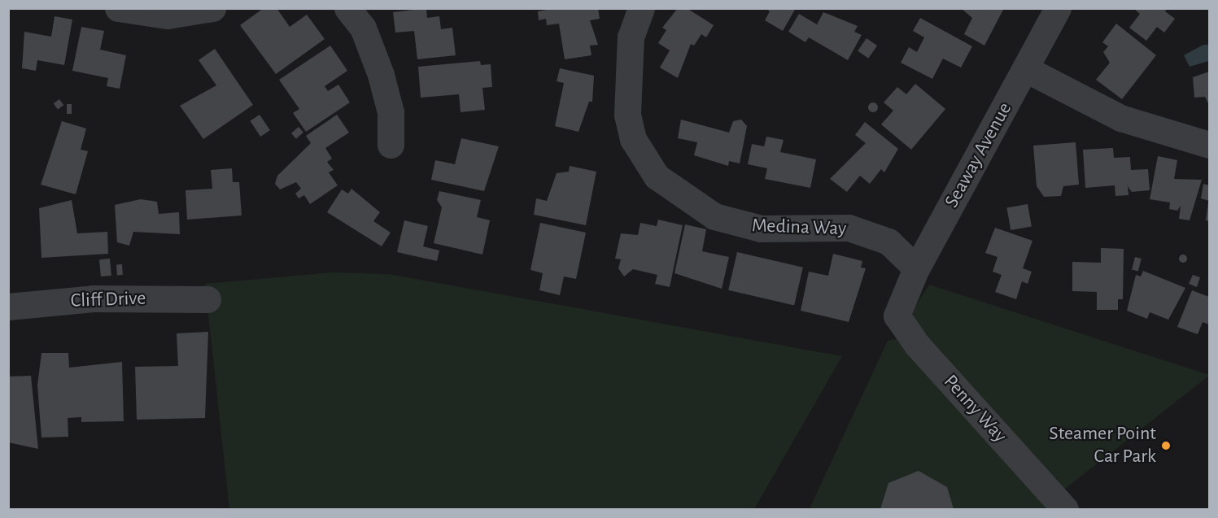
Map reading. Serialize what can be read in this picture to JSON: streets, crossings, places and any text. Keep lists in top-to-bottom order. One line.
{"streets":{"street":["Seaway Avenue","Medina Way","Cliff Drive","Penny Way"]},"crossings":[["Seaway Avenue","Medina Way"],["Seaway Avenue","Penny Way"]],"places":["Steamer Point Car Park"]}
